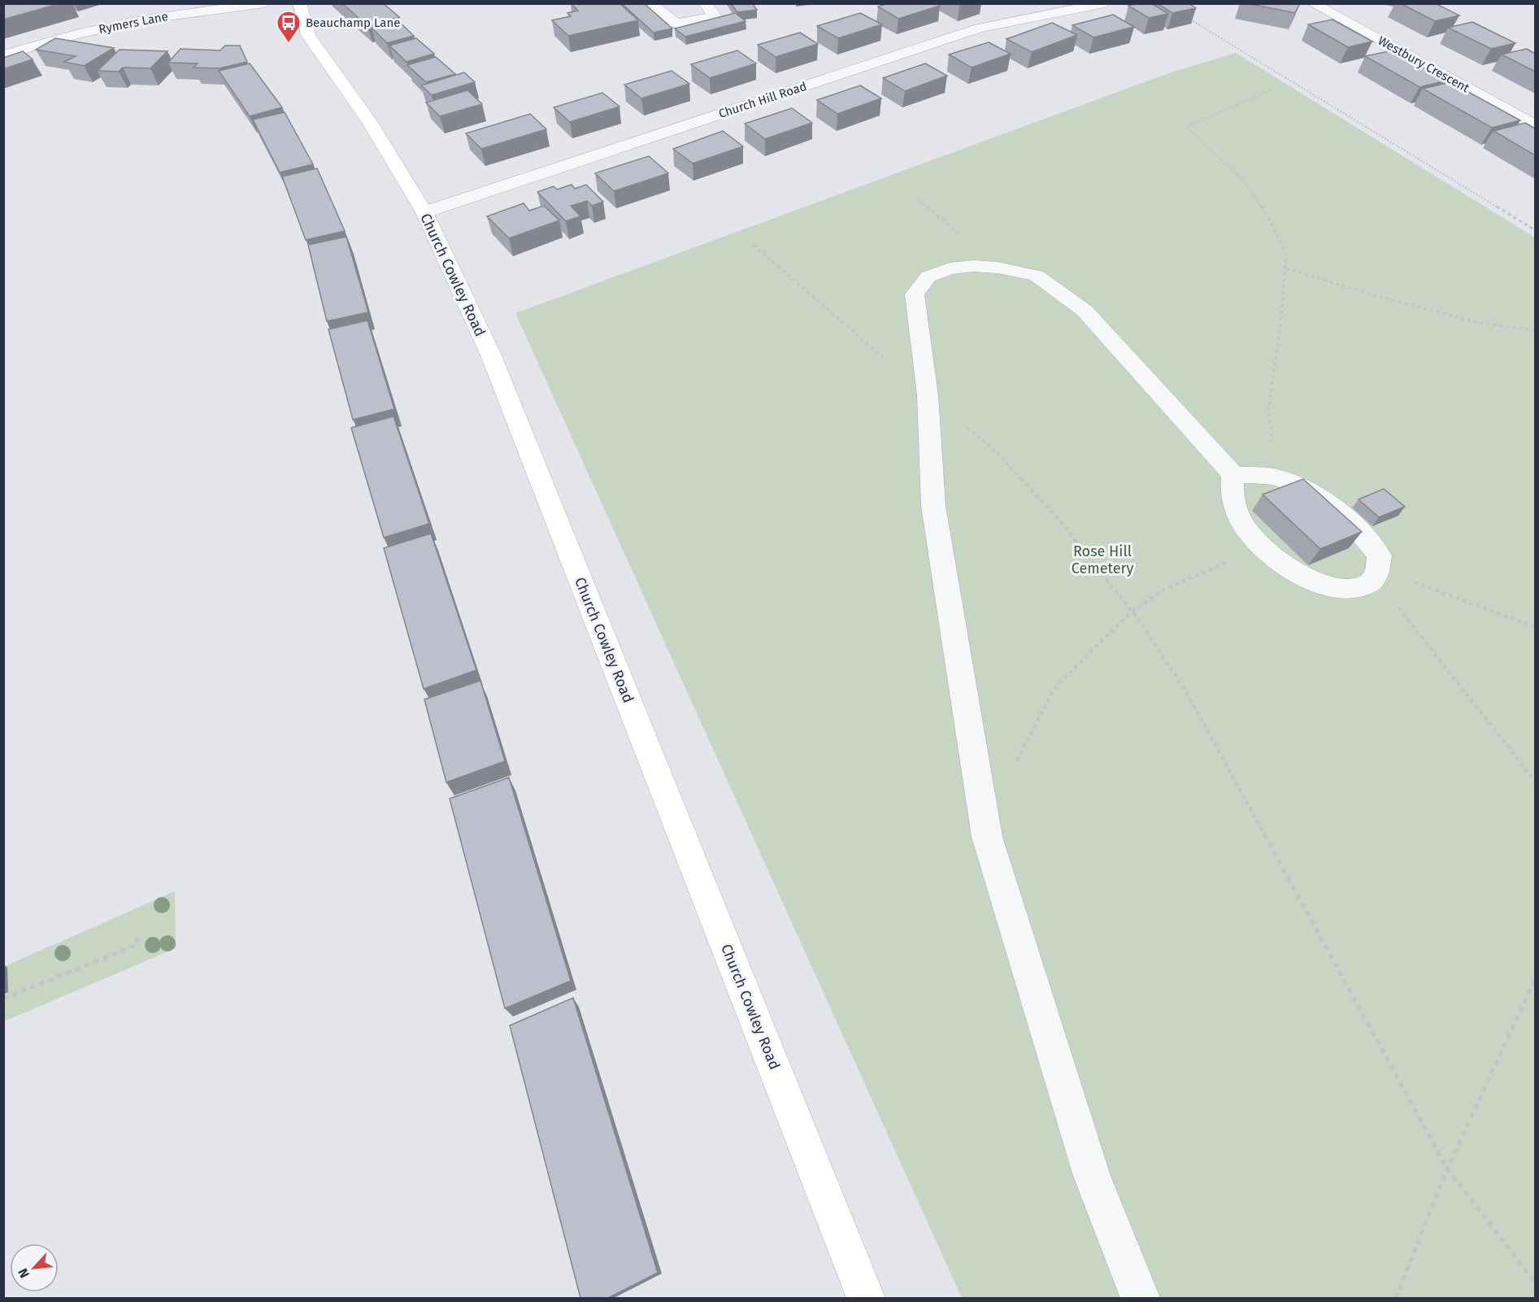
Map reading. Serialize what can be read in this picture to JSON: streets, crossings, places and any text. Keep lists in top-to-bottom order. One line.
{"streets":{"main road":["Church Cowley Road"],"street":["Rymers Lane","Westbury Crescent","Church Hill Road"]},"crossings":[["Church Hill Road","Church Cowley Road"]],"parks":["Rose Hill Cemetery"],"places":{"bus stop":["Beauchamp Lane"]},"north":"bottom left"}
